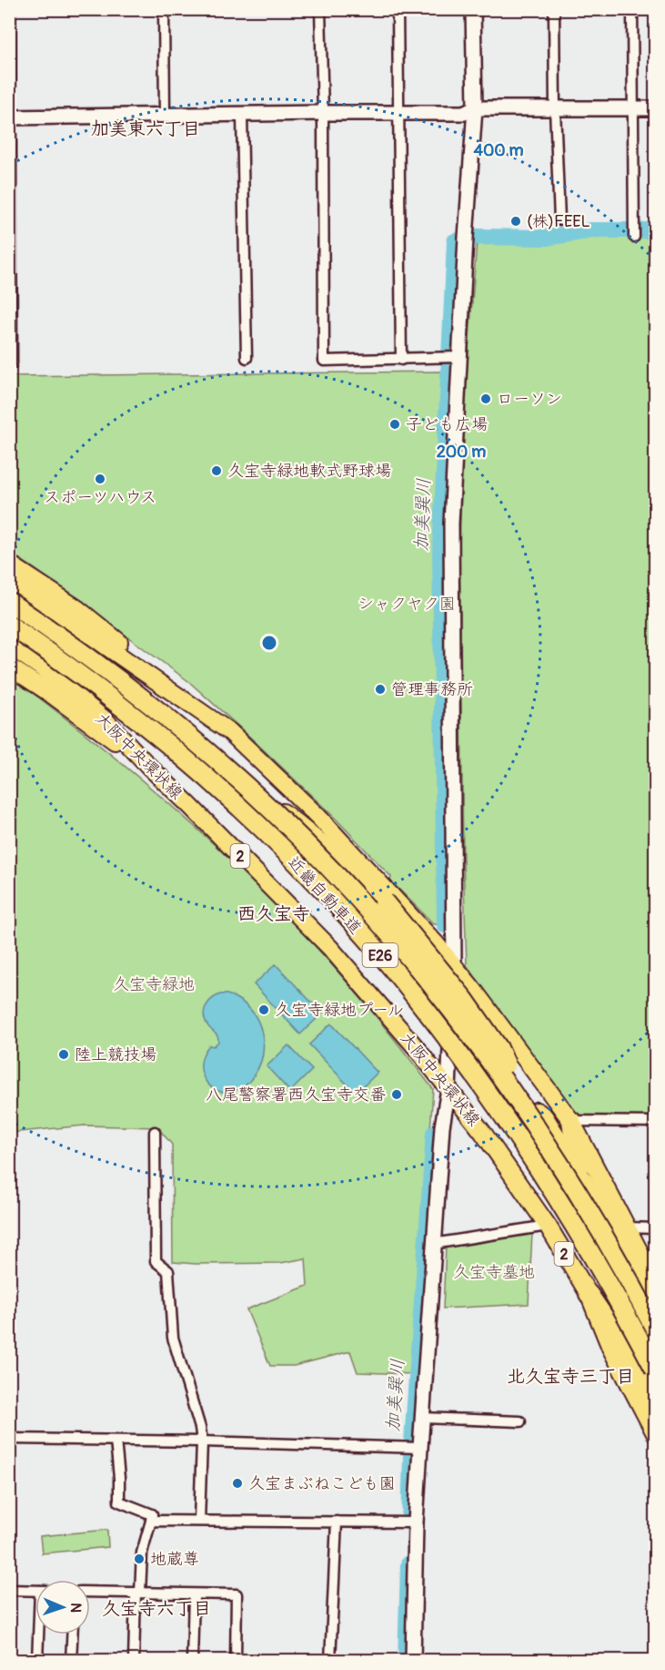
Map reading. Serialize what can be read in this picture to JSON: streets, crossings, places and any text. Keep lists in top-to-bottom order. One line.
{"streets":{"highway":["近畿自動車道","E26"],"main road":["大阪中央環状線","2"]},"crossings":[["大阪中央環状線","2"]],"districts":["加美東六丁目","西久宝寺","北久宝寺三丁目","久宝寺六丁目"],"water":["加美巽川"],"parks":["シャクヤク園","久宝寺緑地","久宝寺墓地"],"places":["(株)FEEL","ローソン","子ども広場","久宝寺緑地軟式野球場","スポーツハウス","管理事務所","久宝寺緑地プール","陸上競技場","八尾警察署西久宝寺交番","久宝まぶねこども園","地蔵尊"],"north":"right","rings":["400 m","200 m"]}
